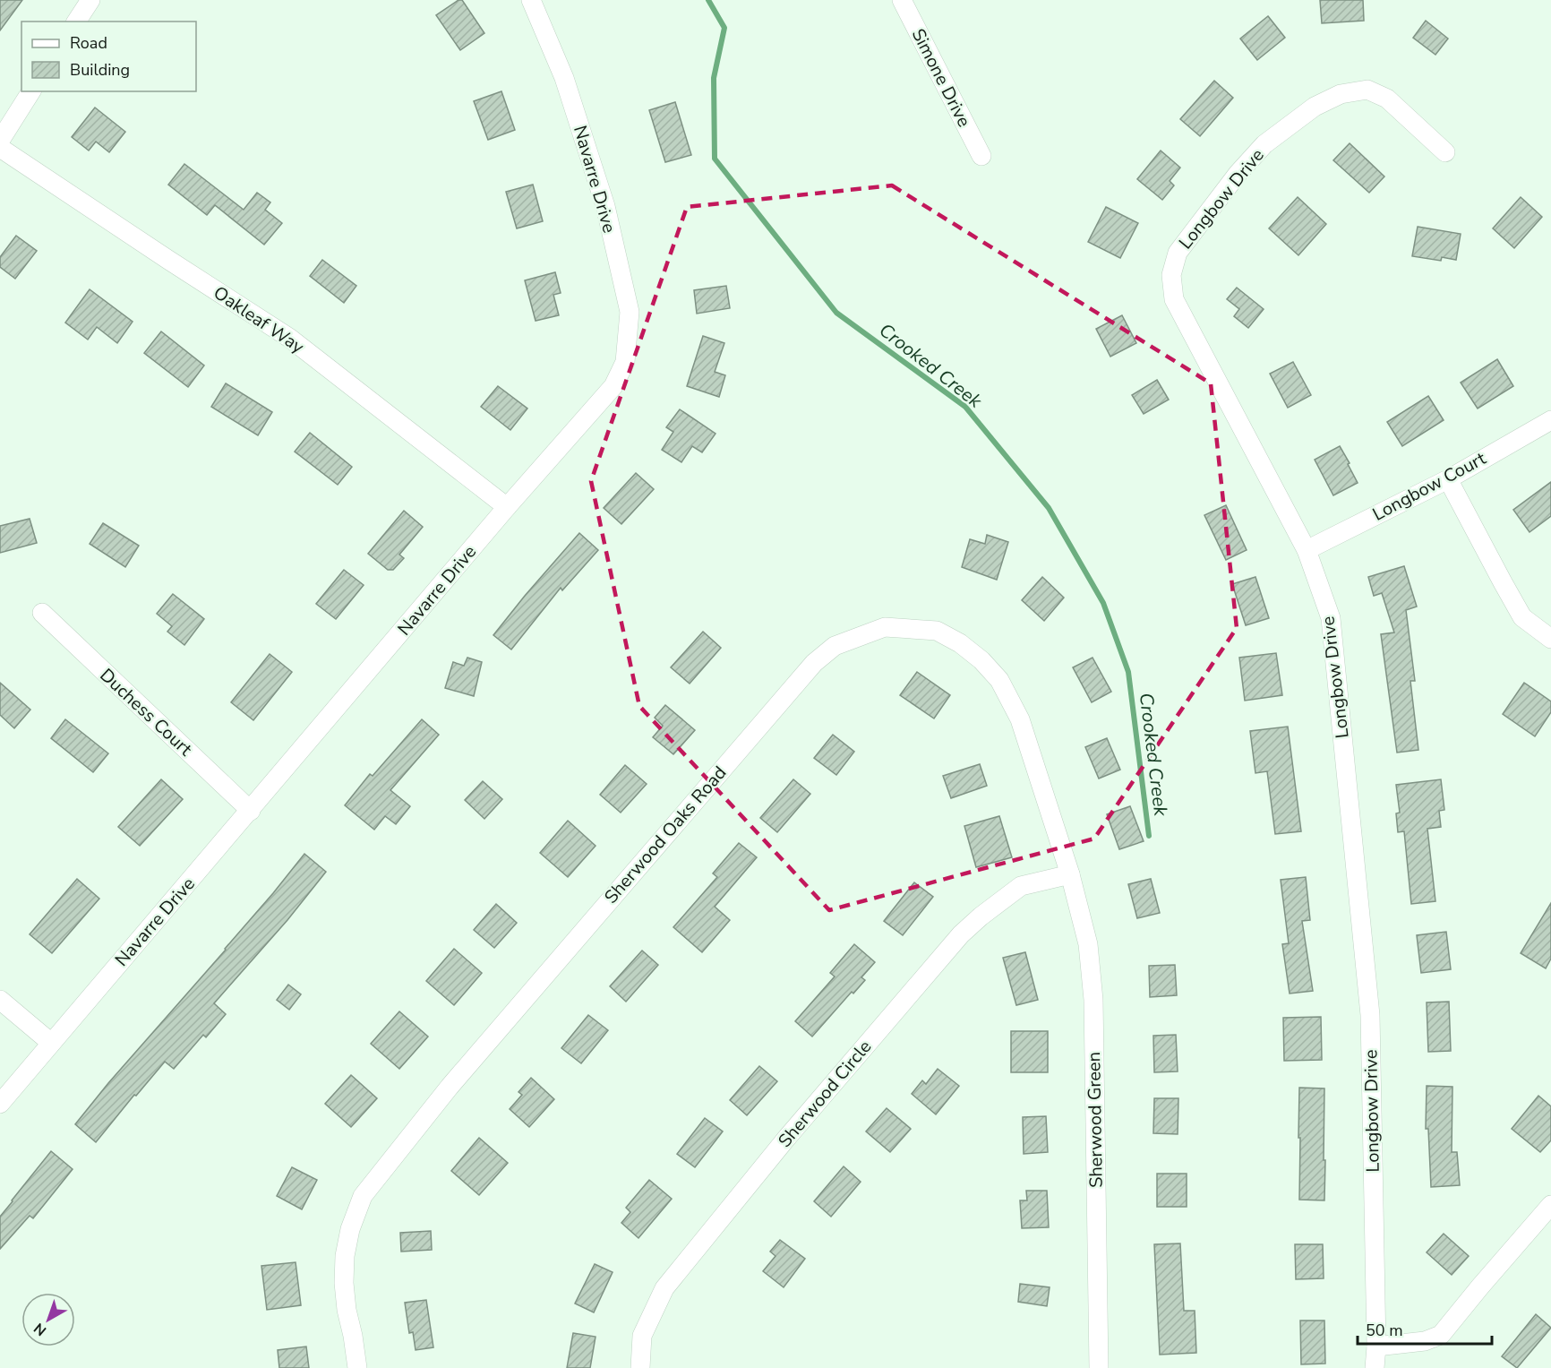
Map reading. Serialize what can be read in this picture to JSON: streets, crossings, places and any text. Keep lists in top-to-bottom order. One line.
{"streets":{"street":["Simone Drive","Navarre Drive","Longbow Drive","Oakleaf Way","Longbow Court","Duchess Court","Sherwood Oaks Road","Sherwood Circle","Sherwood Green"]},"crossings":[["Navarre Drive","Oakleaf Way"],["Navarre Drive","Duchess Court"],["Longbow Drive","Longbow Court"],["Sherwood Oaks Road","Sherwood Circle"],["Sherwood Oaks Road","Sherwood Green"],["Sherwood Circle","Sherwood Green"]],"water":["Crooked Creek"],"legend":["Road","Building"],"scale_bar":"50 m","north":"bottom left"}
